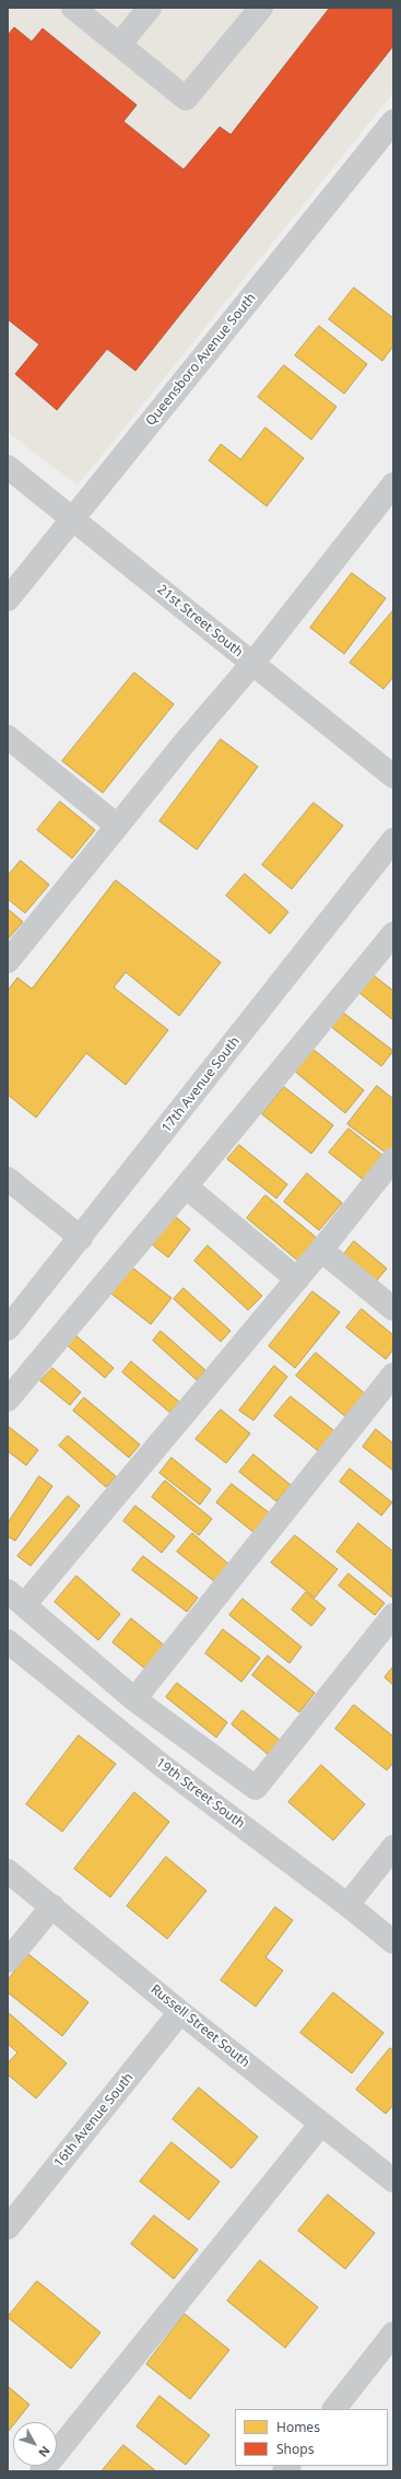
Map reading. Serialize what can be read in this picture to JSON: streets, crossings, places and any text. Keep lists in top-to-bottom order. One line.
{"streets":{"street":["Queensboro Avenue South","21st Street South","17th Avenue South","19th Street South","Russell Street South","16th Avenue South"]},"crossings":[["Queensboro Avenue South","21st Street South"],["Russell Street South","16th Avenue South"]],"legend":["Homes","Shops"],"north":"bottom right"}
